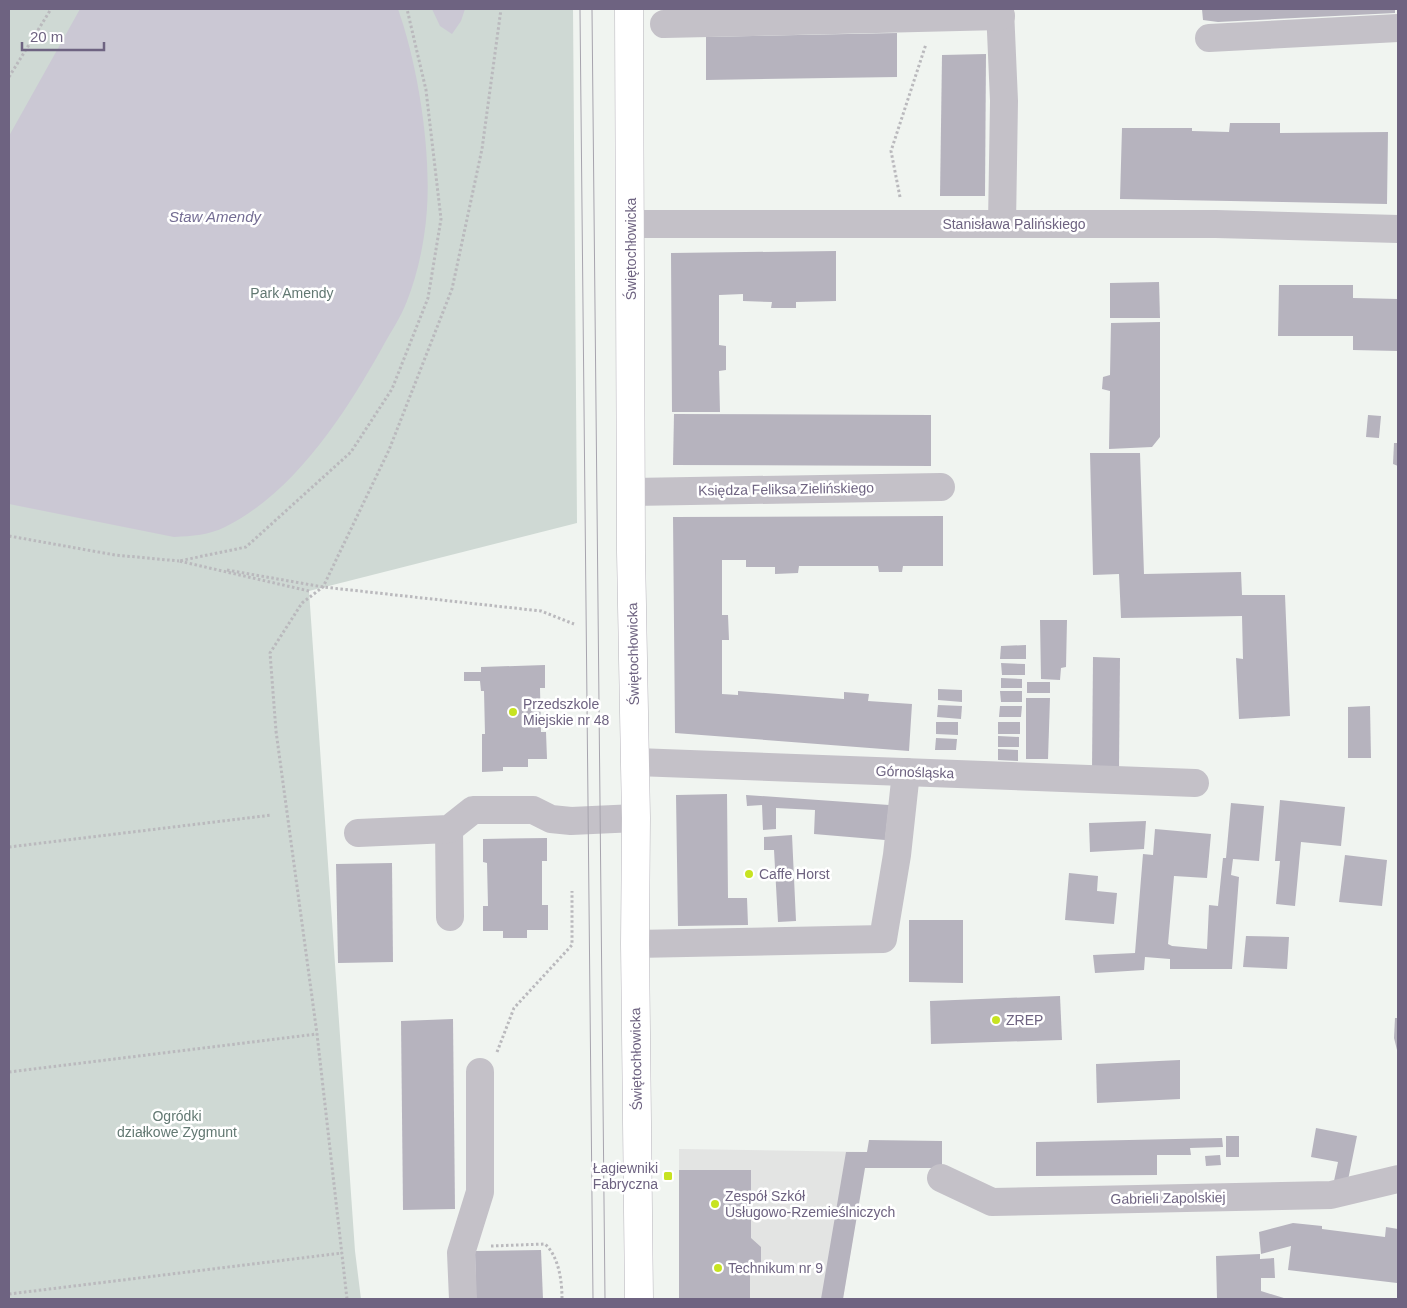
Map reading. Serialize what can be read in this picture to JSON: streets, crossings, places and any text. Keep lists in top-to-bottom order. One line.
{"streets":{"main road":["Świętochłowicka"],"street":["Stanisława Palińskiego","Księdza Feliksa Zielińskiego","Górnośląska","Gabrieli Zapolskiej"]},"crossings":[["Stanisława Palińskiego","Świętochłowicka"],["Świętochłowicka","Księdza Feliksa Zielińskiego"],["Świętochłowicka","Górnośląska"]],"water":["Staw Amendy"],"parks":["Park Amendy","Ogródki działkowe Zygmunt"],"places":{"other":["Przedszkole Miejskie nr 48","Caffe Horst","ZREP","Zespół Szkół Usługowo-Rzemieślniczych","Technikum nr 9"],"transit":["Łagiewniki Fabryczna"]},"scale_bar":"20 m"}
